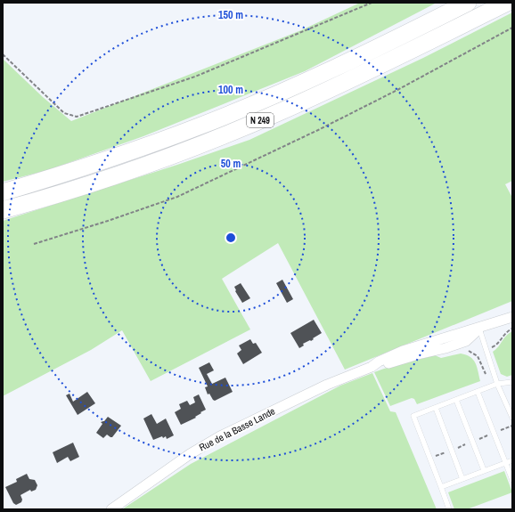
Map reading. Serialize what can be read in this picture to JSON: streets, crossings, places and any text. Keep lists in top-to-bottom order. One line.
{"streets":{"highway":["N 249"],"street":["Rue de la Basse Lande"]},"rings":["150 m","100 m","50 m"]}
